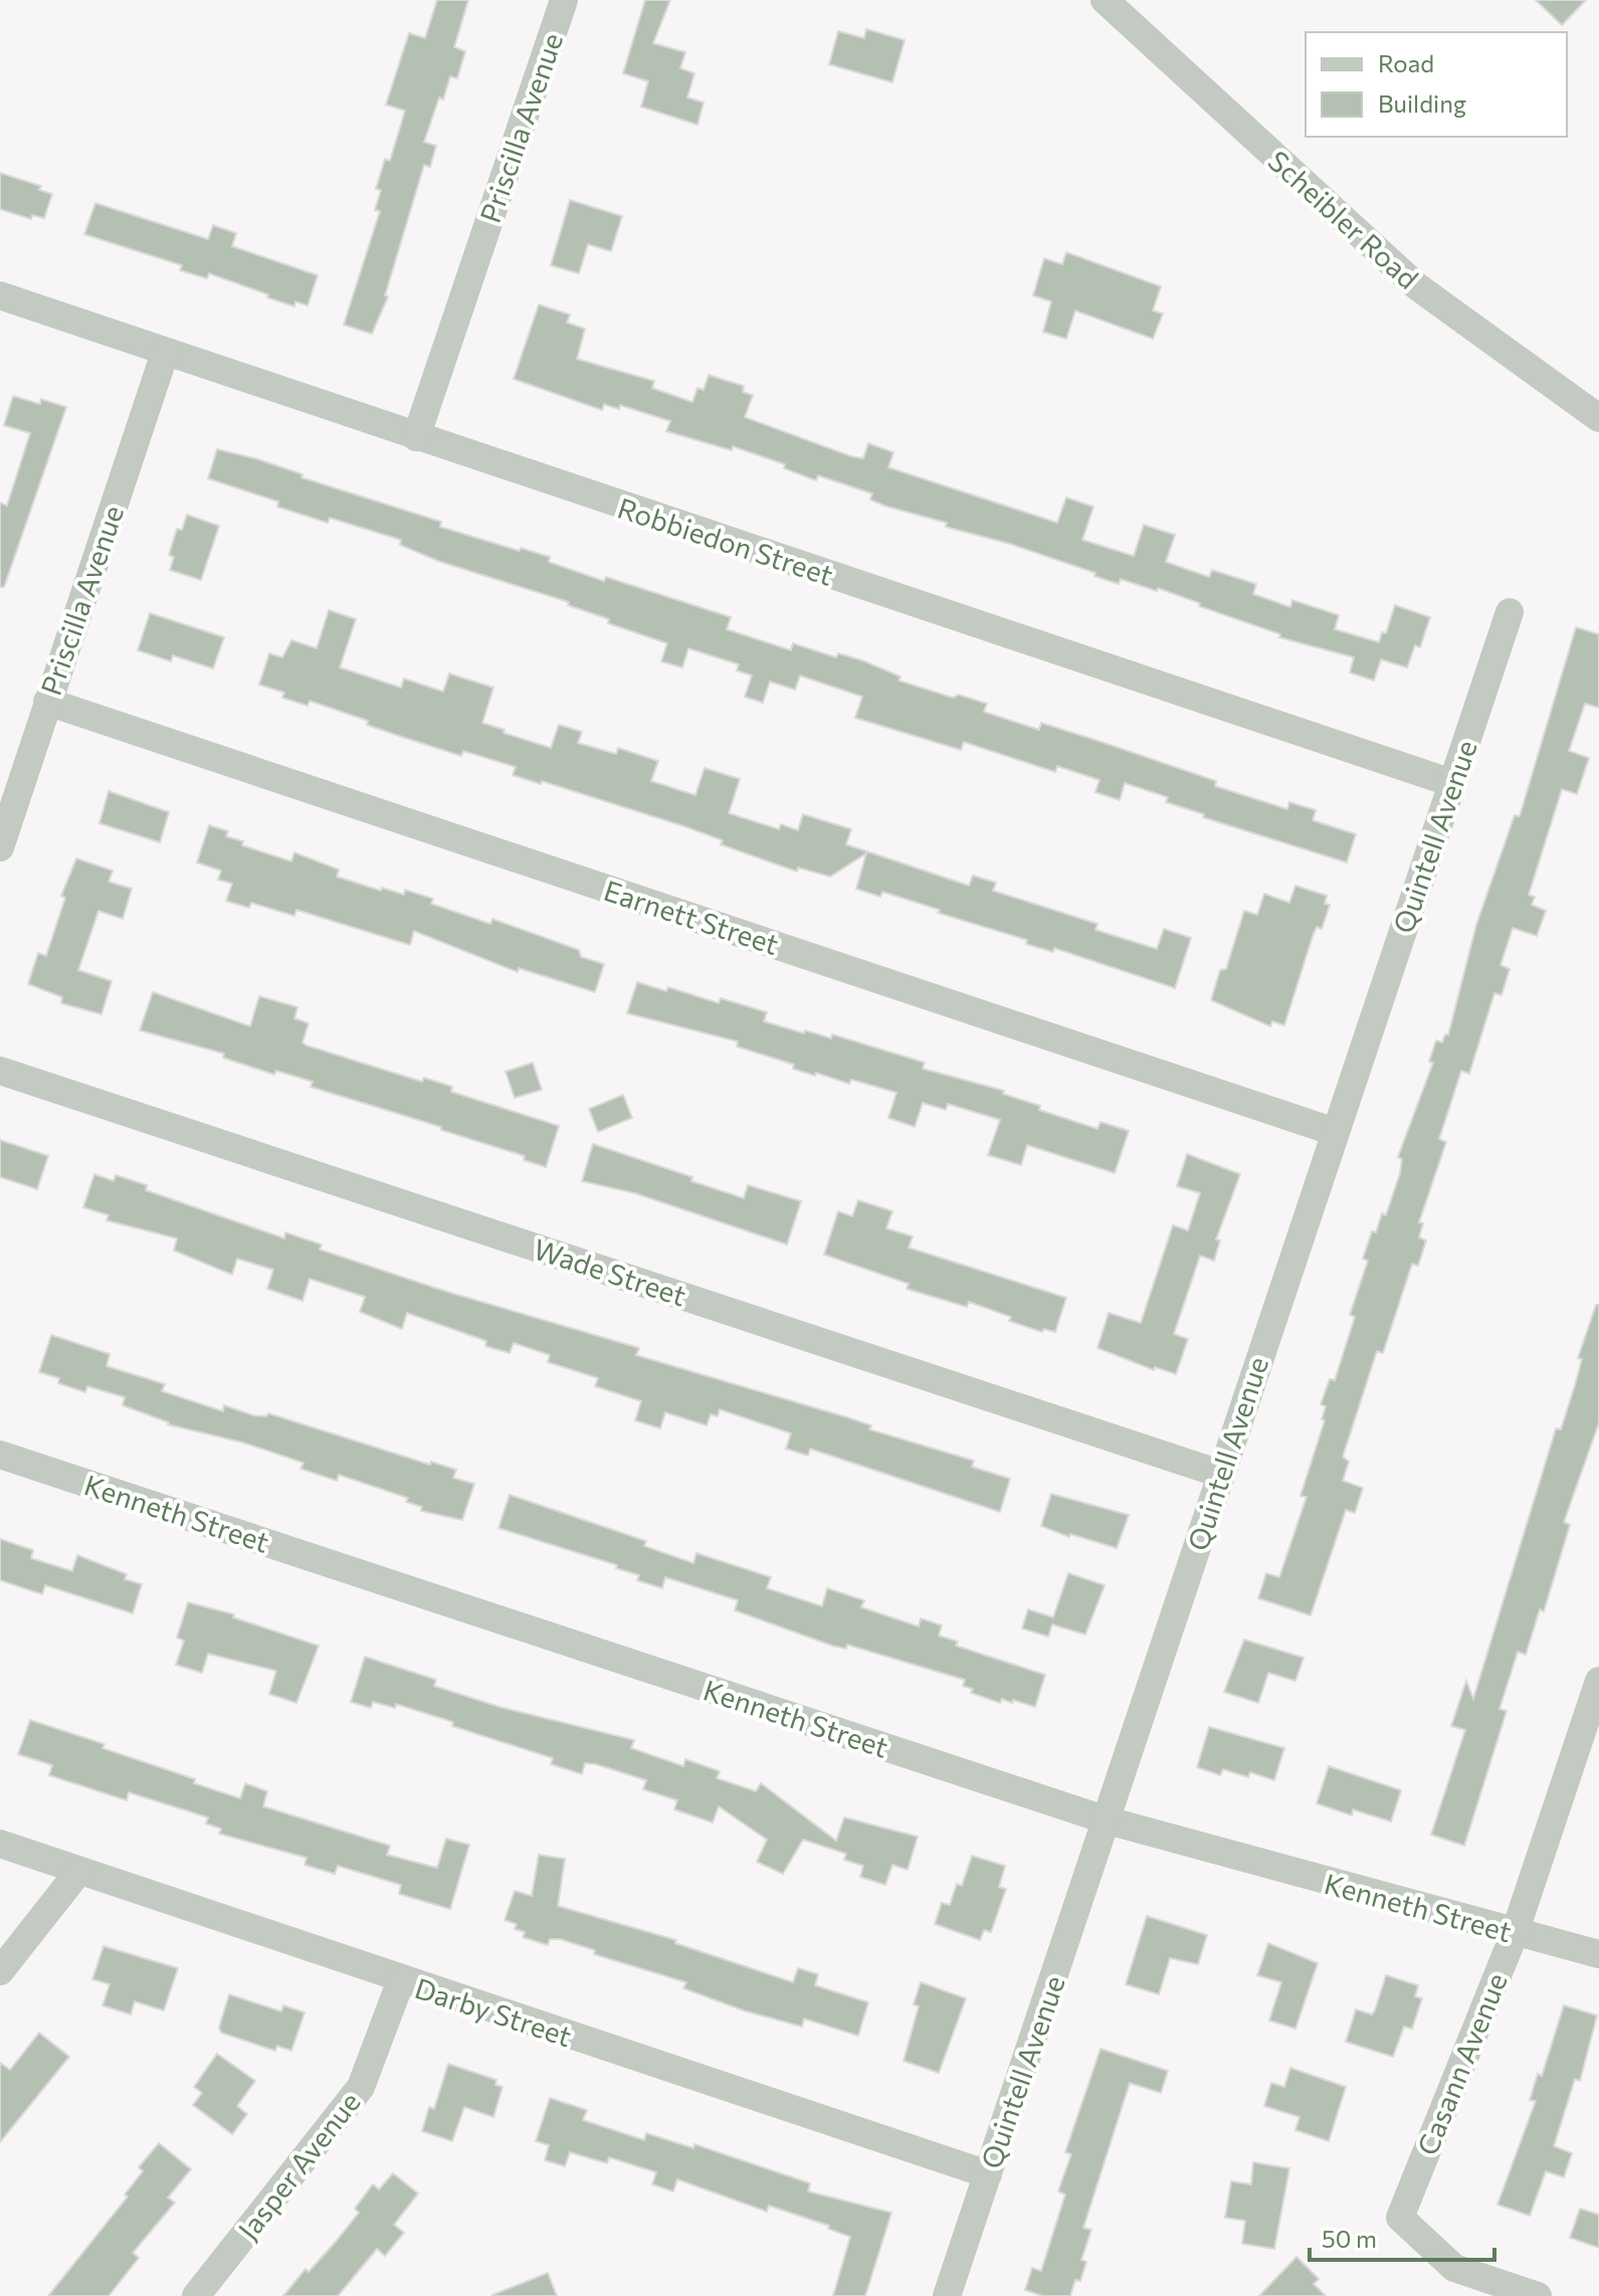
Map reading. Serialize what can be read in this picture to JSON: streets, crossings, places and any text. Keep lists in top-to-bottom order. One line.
{"streets":{"street":["Priscilla Avenue","Scheibler Road","Robbiedon Street","Quintell Avenue","Earnett Street","Wade Street","Kenneth Street","Darby Street","Casann Avenue","Jasper Avenue"]},"crossings":[["Priscilla Avenue","Robbiedon Street"],["Priscilla Avenue","Earnett Street"],["Robbiedon Street","Quintell Avenue"],["Quintell Avenue","Earnett Street"],["Quintell Avenue","Wade Street"],["Quintell Avenue","Kenneth Street"],["Quintell Avenue","Darby Street"],["Kenneth Street","Casann Avenue"],["Darby Street","Jasper Avenue"]],"legend":["Road","Building"],"scale_bar":"50 m"}
